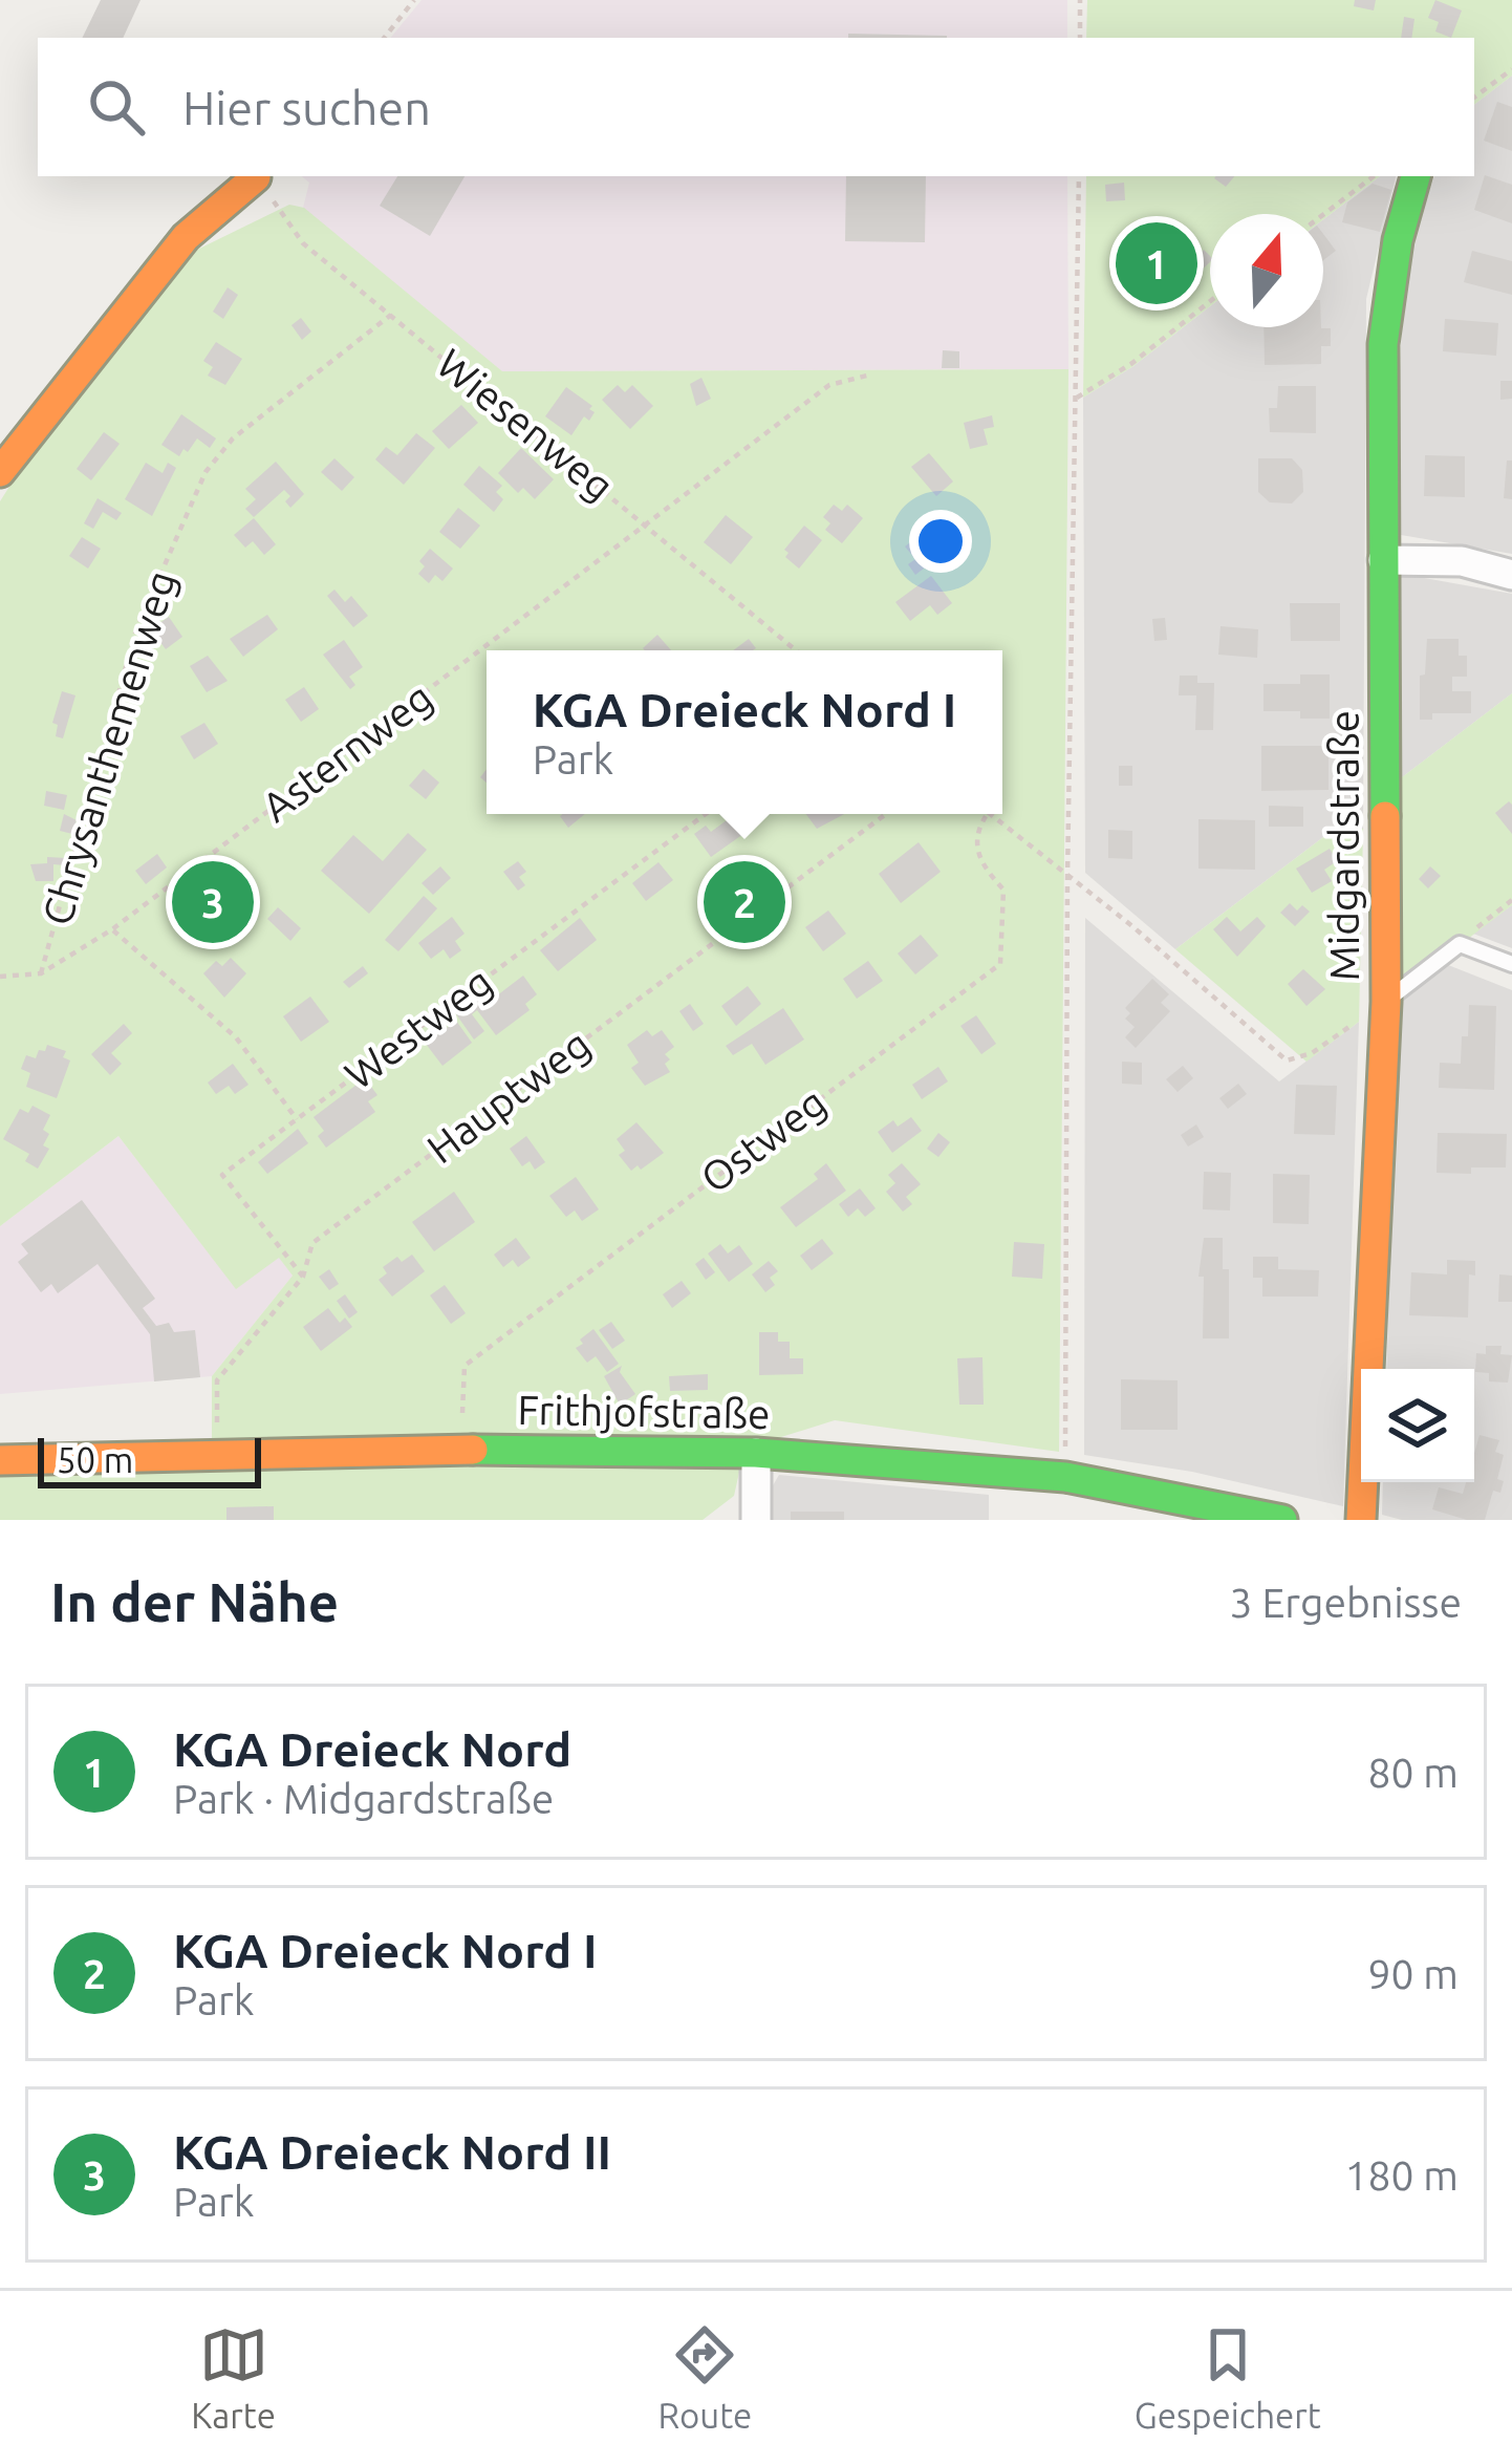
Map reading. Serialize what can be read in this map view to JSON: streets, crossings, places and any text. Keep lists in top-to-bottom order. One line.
{"streets":{"street":["Midgardstraße","Frithjofstraße"],"path":["Wiesenweg","Chrysanthemenweg","Asternweg","Westweg","Hauptweg","Ostweg"]},"crossings":[["Wiesenweg","Chrysanthemenweg"],["Wiesenweg","Asternweg"],["Chrysanthemenweg","Asternweg"],["Westweg","Hauptweg"],["Hauptweg","Frithjofstraße"],["Ostweg","Frithjofstraße"]],"scale_bar":"50 m","north":"top","page":{"search":"Hier suchen","pins":["1","2","3"],"popup":["KGA Dreieck Nord I","Park"],"scale":"50 m","heading":["In der Nähe","3 Ergebnisse"],"list":[{"mark":"1","name":"KGA Dreieck Nord","note":"Park · Midgardstraße","value":"80 m"},{"mark":"2","name":"KGA Dreieck Nord I","note":"Park","value":"90 m"},{"mark":"3","name":"KGA Dreieck Nord II","note":"Park","value":"180 m"}],"nav":["Karte","Route","Gespeichert"]}}
